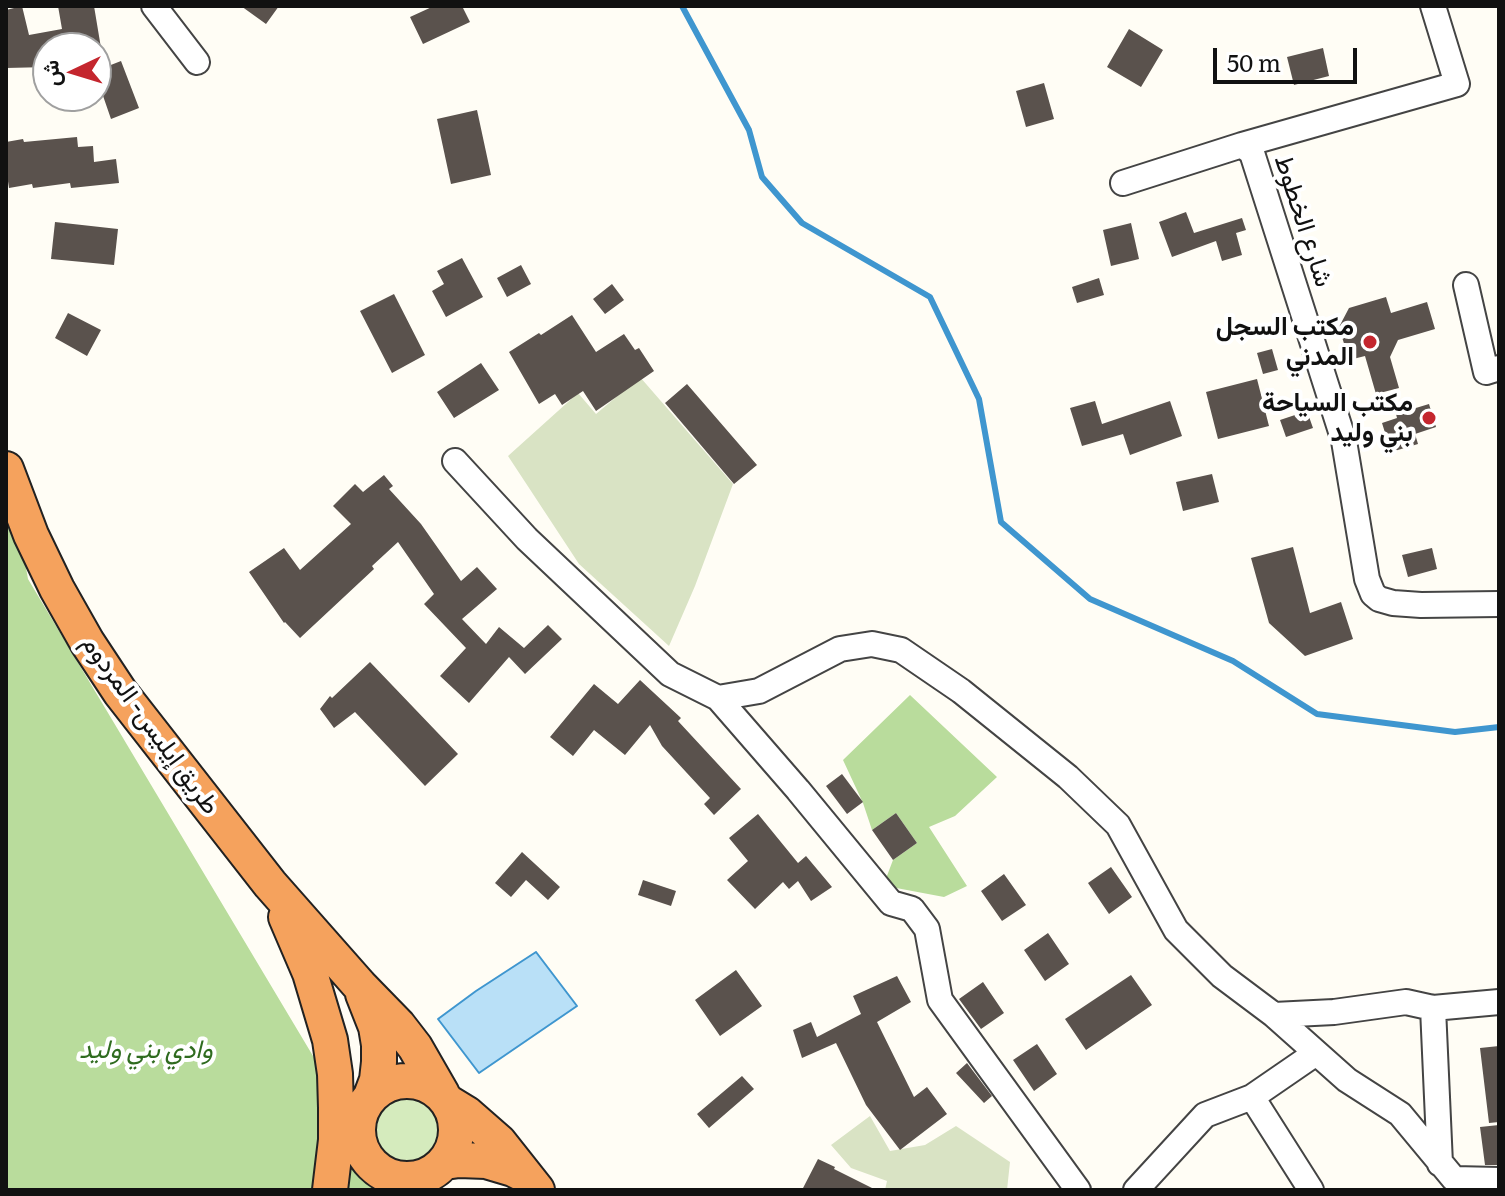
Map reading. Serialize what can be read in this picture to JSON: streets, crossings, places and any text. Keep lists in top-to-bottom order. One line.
{"streets":{"highway":["طريق إيليس- المردوم"],"street":["شارع الخطوط"]},"parks":["وادي بني وليد"],"places":["مكتب السجل المدني","مكتب السياحة بني وليد"],"scale_bar":"50 m","north":"left"}
